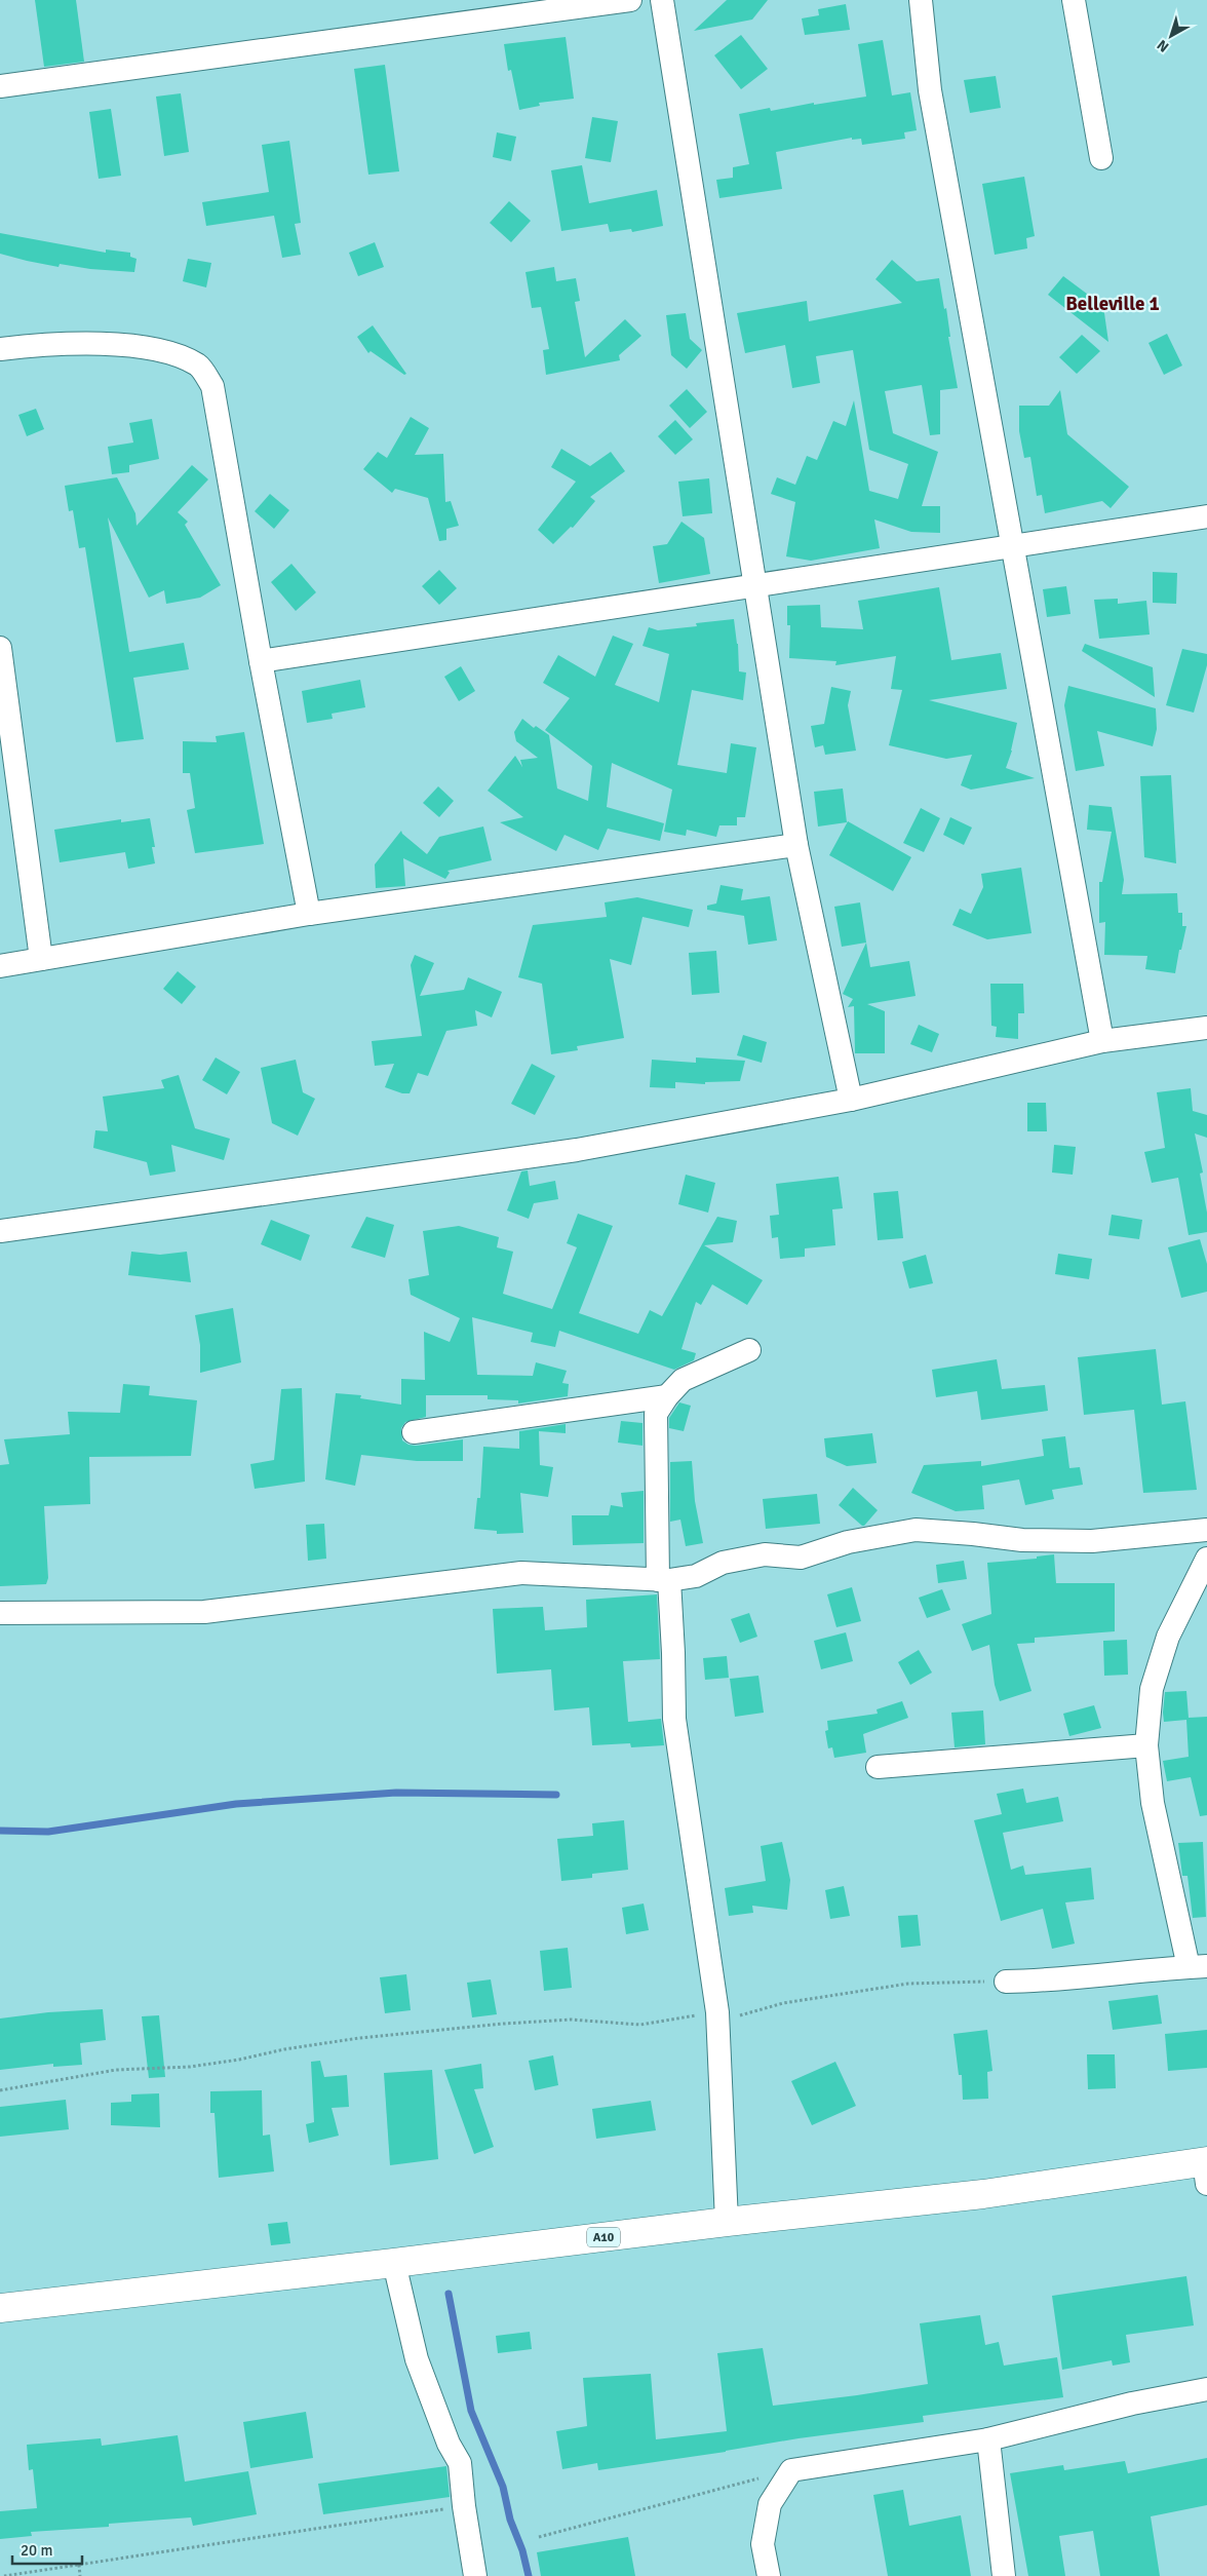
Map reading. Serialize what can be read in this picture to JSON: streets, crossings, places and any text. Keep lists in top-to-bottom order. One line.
{"streets":{"main road":["A10"]},"districts":["Belleville 1"],"scale_bar":"20 m","north":"bottom left"}
